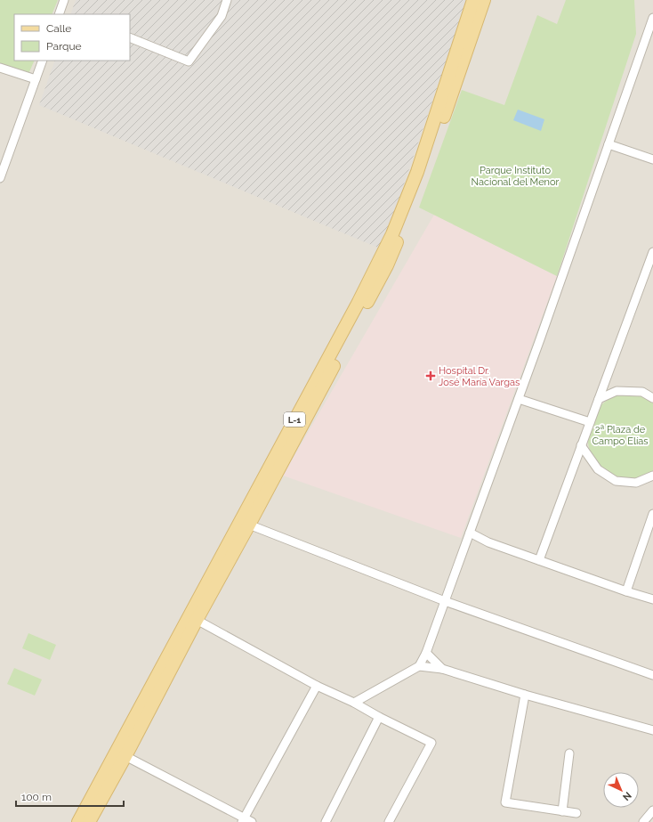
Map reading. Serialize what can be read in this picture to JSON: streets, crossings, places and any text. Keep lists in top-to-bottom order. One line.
{"streets":{"main road":["L-1"]},"parks":["Parque Instituto Nacional del Menor","2ª Plaza de Campo Elías"],"places":{"health":["Hospital Dr. José María Vargas"]},"legend":["Calle","Parque"],"scale_bar":"100 m","north":"bottom right"}
